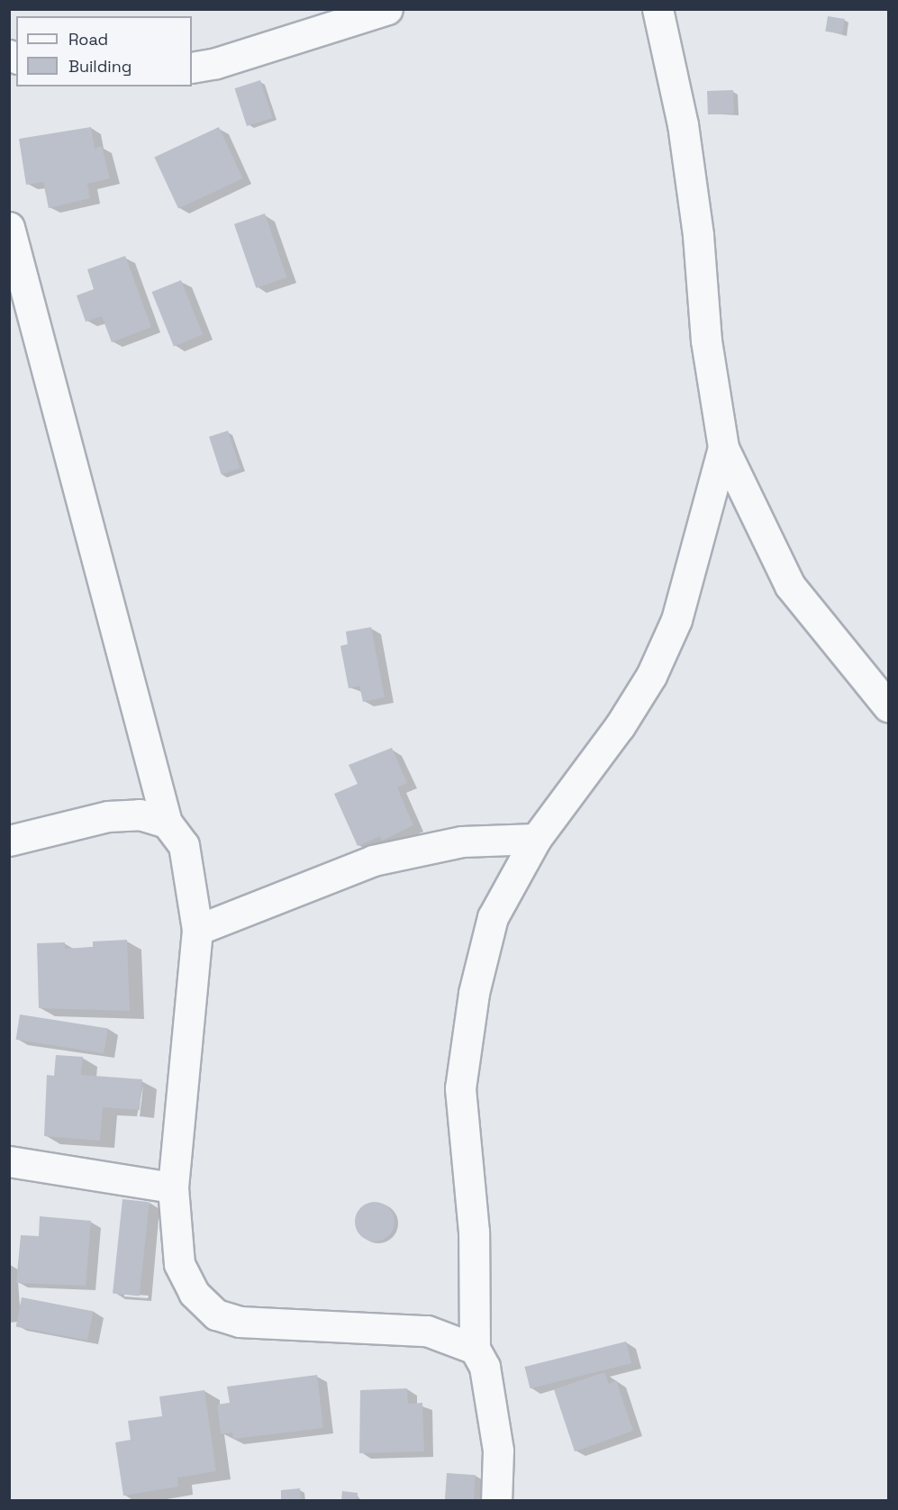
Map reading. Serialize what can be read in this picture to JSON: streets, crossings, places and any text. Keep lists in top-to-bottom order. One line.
{"legend":["Road","Building"]}
